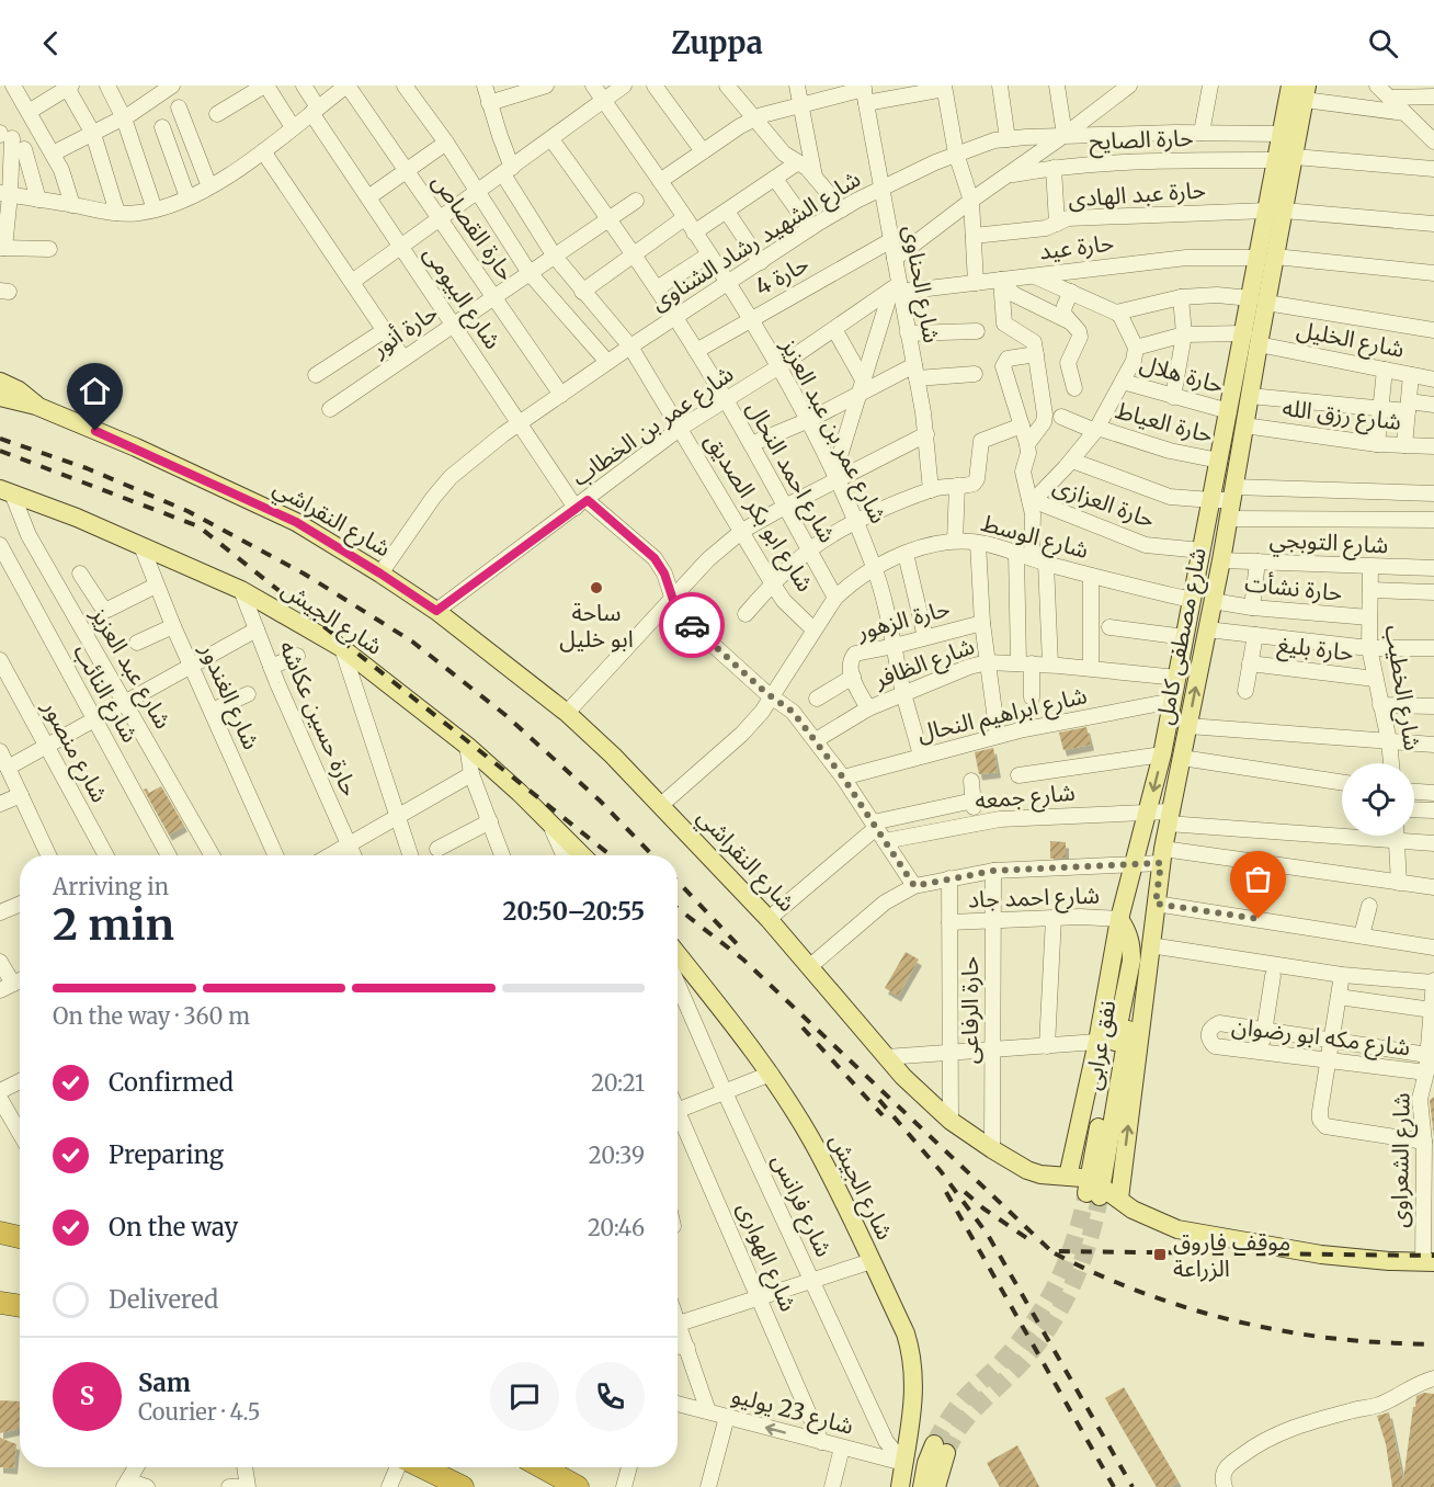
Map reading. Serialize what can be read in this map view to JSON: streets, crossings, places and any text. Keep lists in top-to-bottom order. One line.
{"streets":{"main road":["شارع النقراشي","شارع الجيش","شارع مصطفى كامل","نفق عرابى"],"street":["حارة الصايح","حارة عبد الهادى","حارة القصاص","شارع الشهيد رشاد الشناوى","حارة عيد","حارة 4","شارع الحناوى","شارع البيومى","حارة أنور","شارع الخليل","حارة هلال","شارع رزق الله","حارة العياط","شارع عمر بن الخطاب","شارع عمر بن عبد العزيز","شارع احمد النحال","حارة العزازى","شارع ابو بكر الصديق","شارع الوسط","شارع التوبجي","حارة نشأت","حارة الزهور","حارة بليغ","شارع الظافر","شارع عبد العزيز","شارع الخطيب","شارع النائب","شارع الغندور","شارع ابراهيم النحال","حارة حسين عكاشه","شارع منصور","شارع جمعه","شارع احمد جاد","حارة الرفاعى","شارع مكه ابو رضوان","شارع الشعراوى","شارع فرانس","شارع الهوارى","شارع 23 يوليو"]},"crossings":[["حارة الصايح","شارع مصطفى كامل"],["حارة عبد الهادى","شارع مصطفى كامل"],["حارة القصاص","شارع الشهيد رشاد الشناوى"],["حارة القصاص","حارة أنور"],["شارع الشهيد رشاد الشناوى","شارع الحناوى"],["شارع الشهيد رشاد الشناوى","شارع البيومى"],["شارع الشهيد رشاد الشناوى","شارع عمر بن عبد العزيز"],["شارع الشهيد رشاد الشناوى","شارع احمد النحال"],["شارع الشهيد رشاد الشناوى","شارع ابو بكر الصديق"],["شارع الشهيد رشاد الشناوى","شارع النقراشي"],["شارع الشهيد رشاد الشناوى","شارع مصطفى كامل"],["حارة عيد","شارع الحناوى"],["حارة عيد","شارع عمر بن الخطاب"],["حارة عيد","شارع مصطفى كامل"],["حارة 4","شارع الحناوى"],["حارة 4","شارع عمر بن عبد العزيز"],["حارة 4","شارع احمد النحال"],["شارع الحناوى","شارع عمر بن الخطاب"],["شارع البيومى","حارة أنور"],["شارع البيومى","شارع عمر بن الخطاب"],["شارع البيومى","شارع الوسط"],["شارع البيومى","شارع الظافر"],["شارع البيومى","شارع ابراهيم النحال"],["شارع البيومى","شارع جمعه"],["حارة أنور","شارع احمد النحال"],["حارة أنور","شارع ابو بكر الصديق"],["شارع الخليل","شارع مصطفى كامل"],["حارة هلال","شارع مصطفى كامل"],["شارع رزق الله","شارع مصطفى كامل"],["حارة العياط","شارع مصطفى كامل"],["شارع عمر بن الخطاب","شارع عمر بن عبد العزيز"],["شارع عمر بن الخطاب","شارع احمد النحال"],["شارع عمر بن الخطاب","شارع ابو بكر الصديق"],["شارع عمر بن الخطاب","شارع النقراشي"],["شارع عمر بن عبد العزيز","شارع الوسط"],["شارع عمر بن عبد العزيز","حارة الزهور"],["شارع عمر بن عبد العزيز","شارع الظافر"],["شارع عمر بن عبد العزيز","شارع ابراهيم النحال"],["شارع احمد النحال","شارع الوسط"],["حارة العزازى","شارع مصطفى كامل"],["شارع ابو بكر الصديق","شارع الوسط"],["شارع النقراشي","شارع الوسط"],["شارع النقراشي","شارع مصطفى كامل"],["شارع النقراشي","حارة الرفاعى"],["شارع النقراشي","نفق عرابى"],["شارع النقراشي","شارع الشعراوى"],["شارع الوسط","شارع مصطفى كامل"],["شارع التوبجي","شارع مصطفى كامل"],["شارع التوبجي","شارع الخطيب"],["حارة نشأت","شارع مصطفى كامل"],["حارة نشأت","شارع الخطيب"],["شارع الجيش","شارع عبد العزيز"],["شارع الجيش","شارع الغندور"],["شارع الجيش","حارة حسين عكاشه"],["شارع الجيش","شارع فرانس"],["شارع الجيش","شارع 23 يوليو"],["حارة الزهور","شارع الظافر"],["شارع مصطفى كامل","شارع الظافر"],["شارع مصطفى كامل","شارع ابراهيم النحال"],["شارع مصطفى كامل","شارع جمعه"],["شارع مصطفى كامل","شارع احمد جاد"],["شارع مصطفى كامل","نفق عرابى"],["حارة بليغ","شارع الخطيب"],["شارع احمد جاد","حارة الرفاعى"],["شارع احمد جاد","نفق عرابى"],["شارع مكه ابو رضوان","شارع الشعراوى"],["شارع فرانس","شارع 23 يوليو"],["شارع الهوارى","شارع 23 يوليو"]],"one_way":["شارع 23 يوليو"],"places":{"other":["ساحة ابو خليل"],"transit":["موقف فاروق الزراعة"]},"page":{"header":"Zuppa","heading":["2 min","Arriving in","20:50–20:55"],"panel":["Sam","Courier · 4.5"],"bar":"On the way · 360 m","list":[["Confirmed","20:21"],["Preparing","20:39"],["On the way","20:46"],"Delivered"],"round":"S"}}
